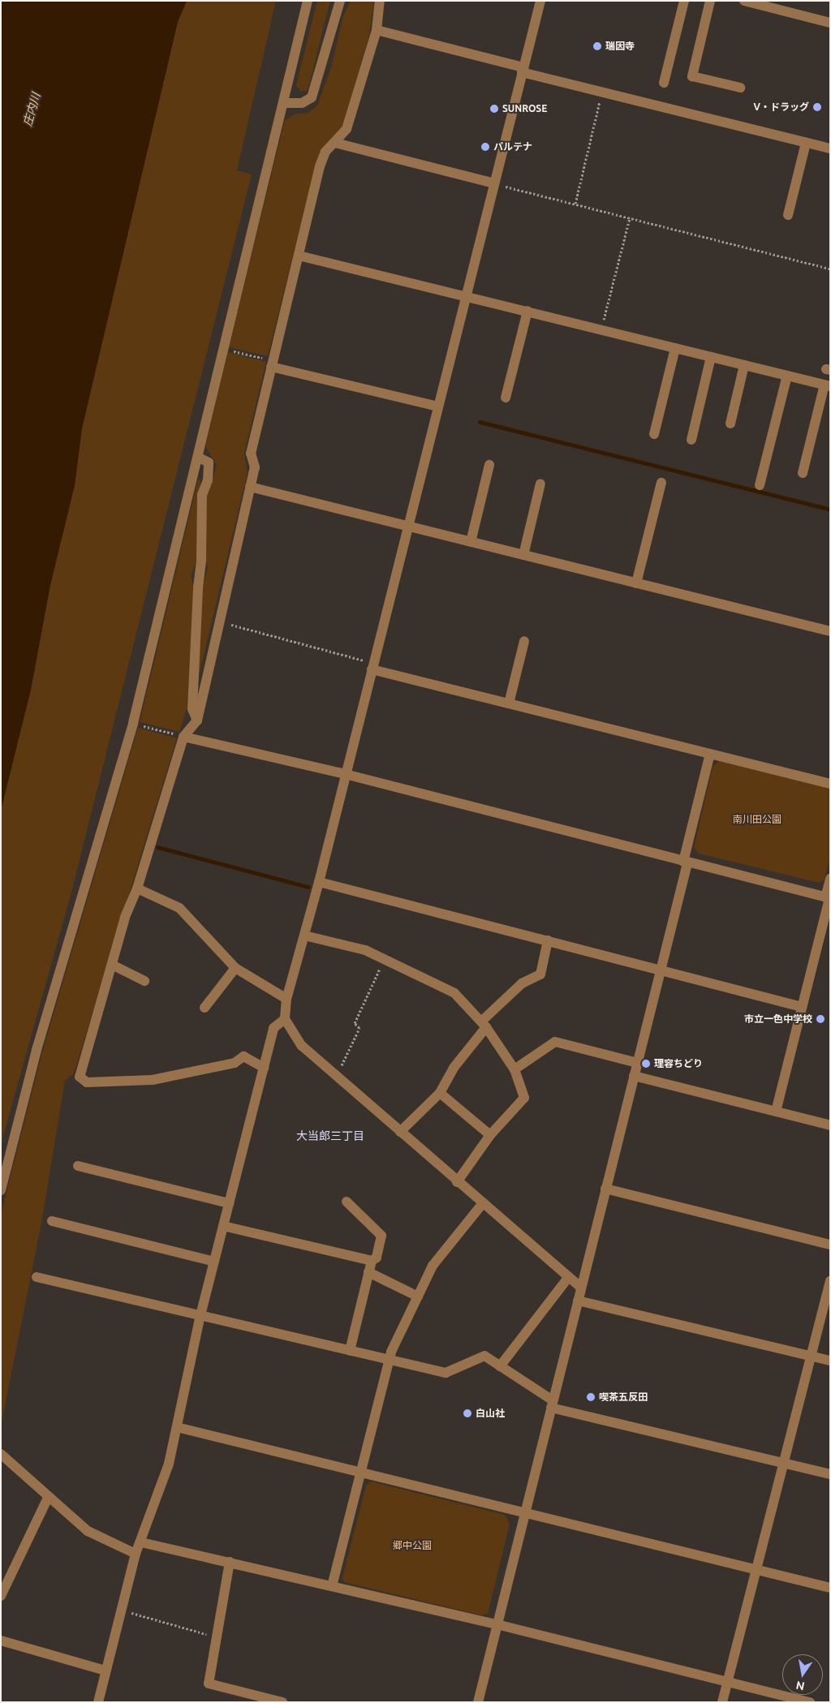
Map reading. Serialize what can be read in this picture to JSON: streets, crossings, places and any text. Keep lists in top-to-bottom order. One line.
{"districts":["大当郎三丁目"],"water":["庄内川"],"parks":["南川田公園","郷中公園"],"places":["瑞因寺","V・ドラッグ","SUNROSE","パルテナ","市立一色中学校","理容ちどり","喫茶五反田","白山社"],"north":"bottom"}
